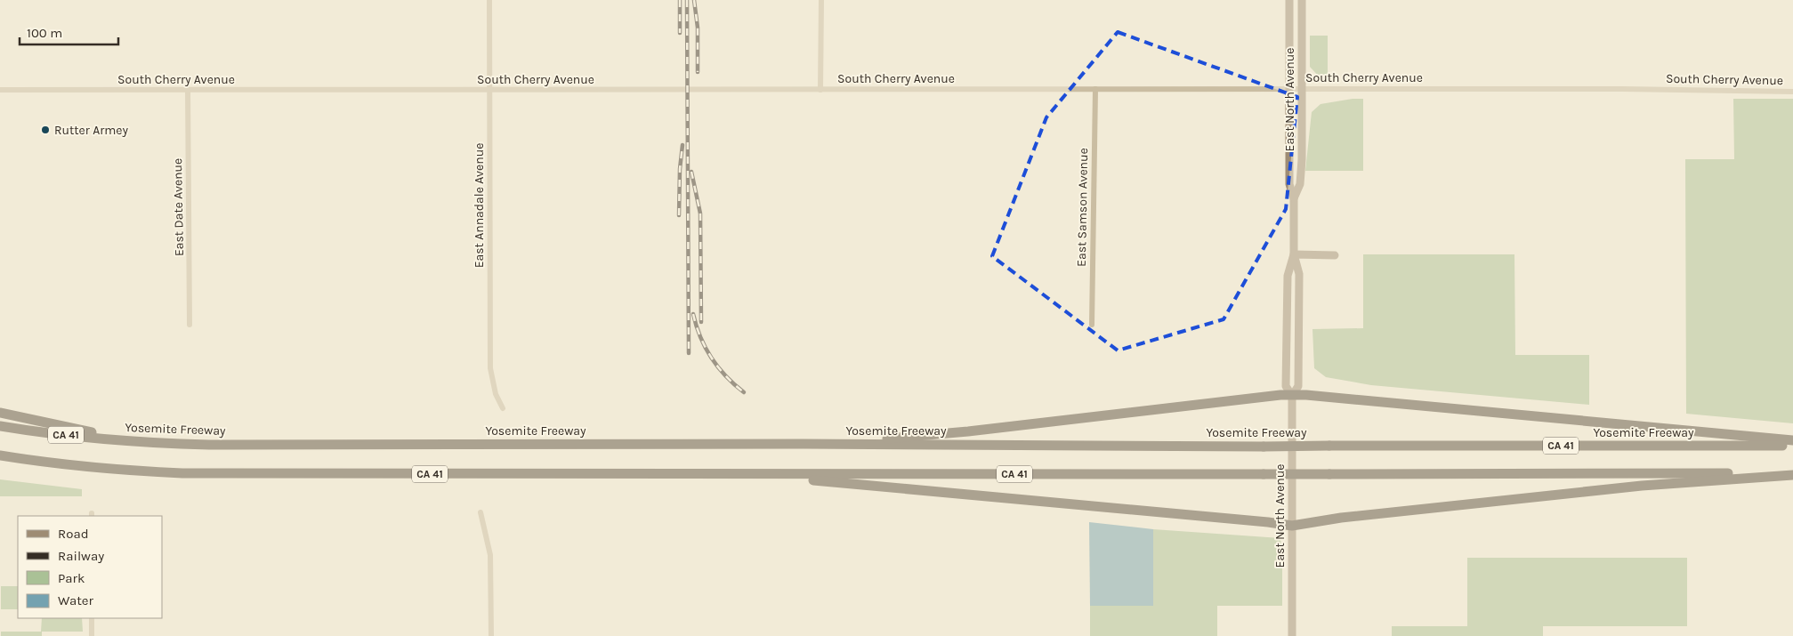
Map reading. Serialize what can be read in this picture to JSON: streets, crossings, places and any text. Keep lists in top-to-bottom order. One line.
{"streets":{"highway":["Yosemite Freeway","CA 41"],"street":["South Cherry Avenue","East North Avenue","East Annadale Avenue","East Date Avenue","East Samson Avenue"]},"crossings":[["South Cherry Avenue","East North Avenue"],["South Cherry Avenue","East Annadale Avenue"],["South Cherry Avenue","East Date Avenue"],["South Cherry Avenue","East Samson Avenue"]],"places":["Rutter Armey"],"legend":["Road","Railway","Park","Water"],"scale_bar":"100 m"}
